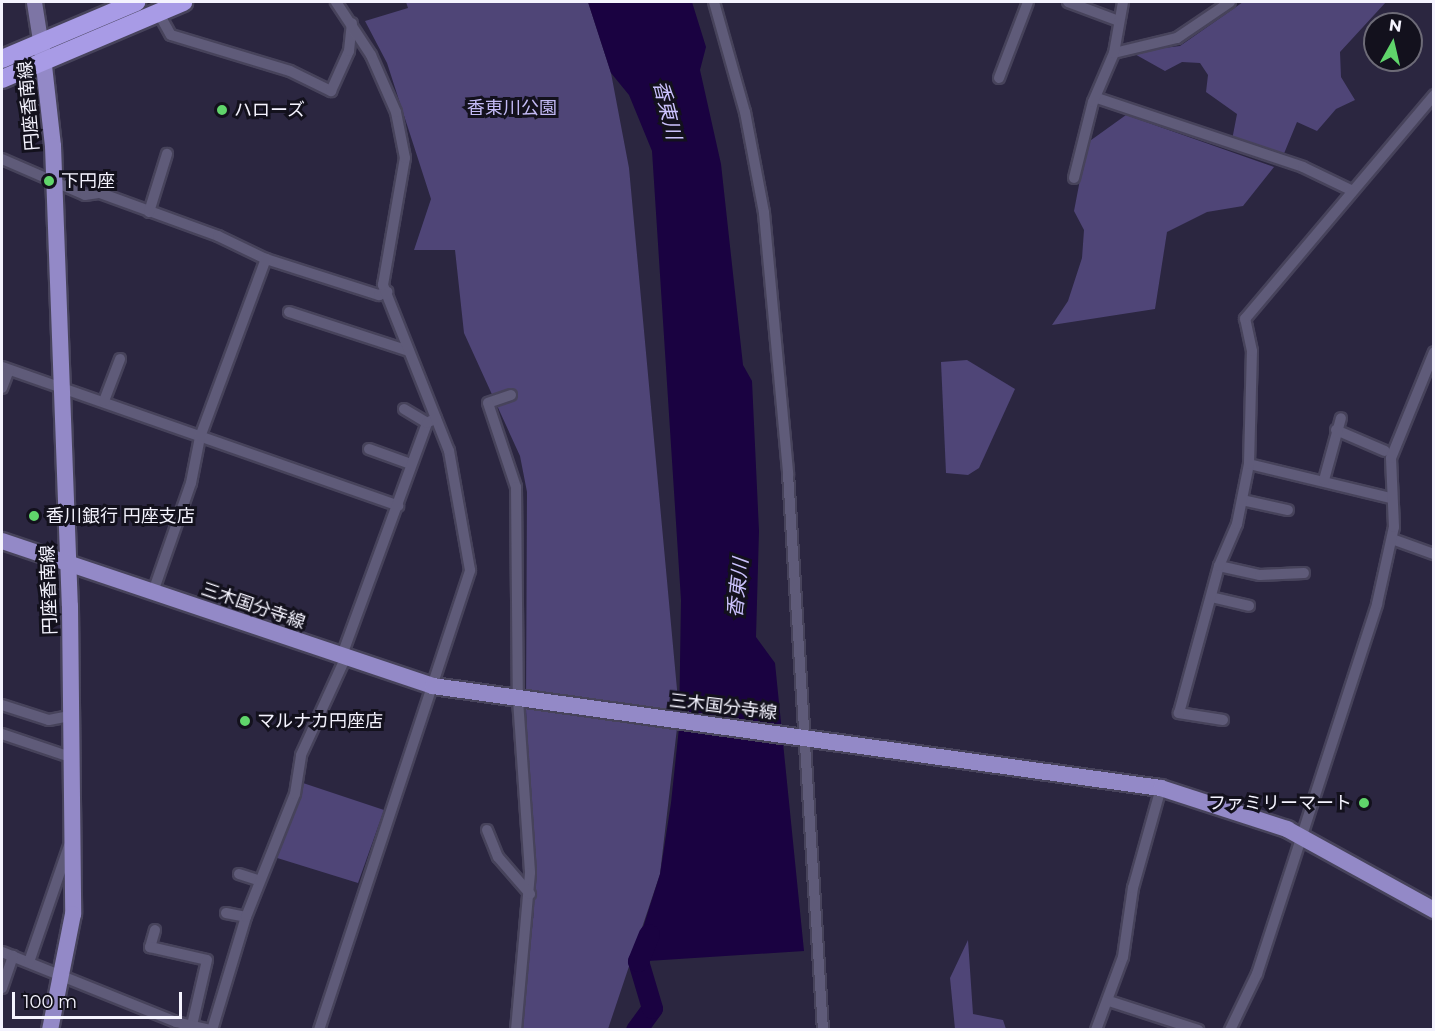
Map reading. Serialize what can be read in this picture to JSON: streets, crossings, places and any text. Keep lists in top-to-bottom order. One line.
{"streets":{"main road":["円座香南線","三木国分寺線"]},"crossings":[["円座香南線","三木国分寺線"]],"water":["香東川"],"parks":["香東川公園"],"places":["ハローズ","下円座","香川銀行 円座支店","マルナカ円座店","ファミリーマート"],"scale_bar":"100 m","north":"top"}
